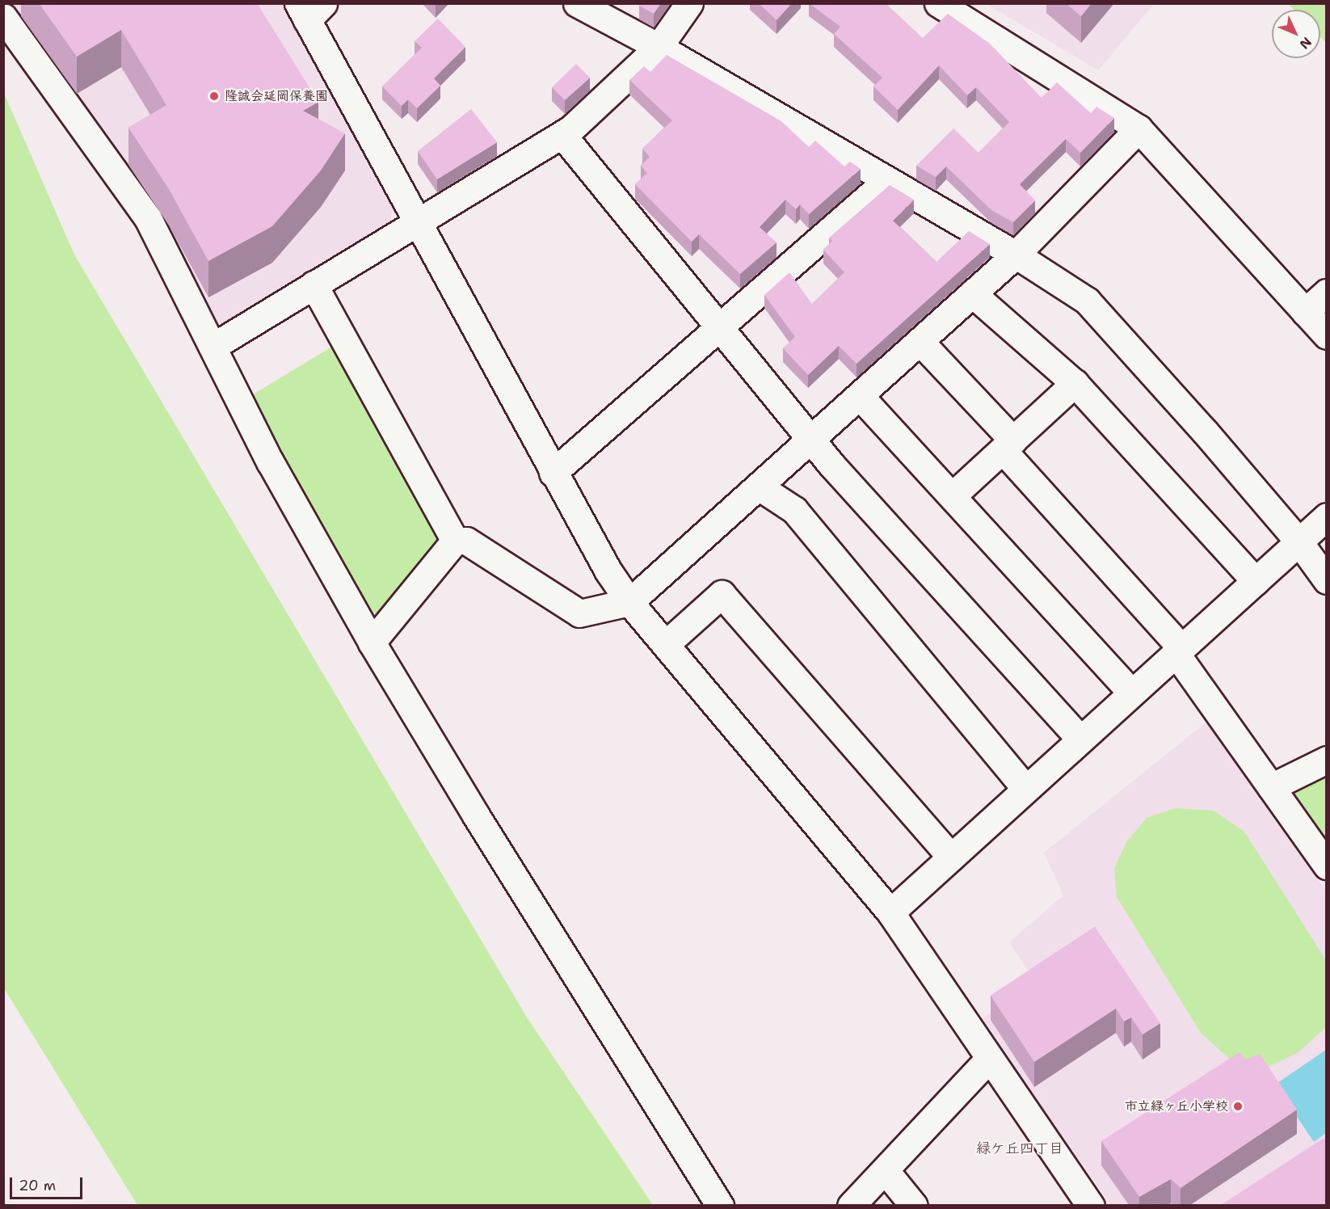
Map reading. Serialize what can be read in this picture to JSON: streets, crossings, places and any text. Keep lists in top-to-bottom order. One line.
{"districts":["緑ケ丘四丁目"],"places":["隆誠会延岡保養園","市立緑ヶ丘小学校"],"scale_bar":"20 m","north":"bottom right"}
